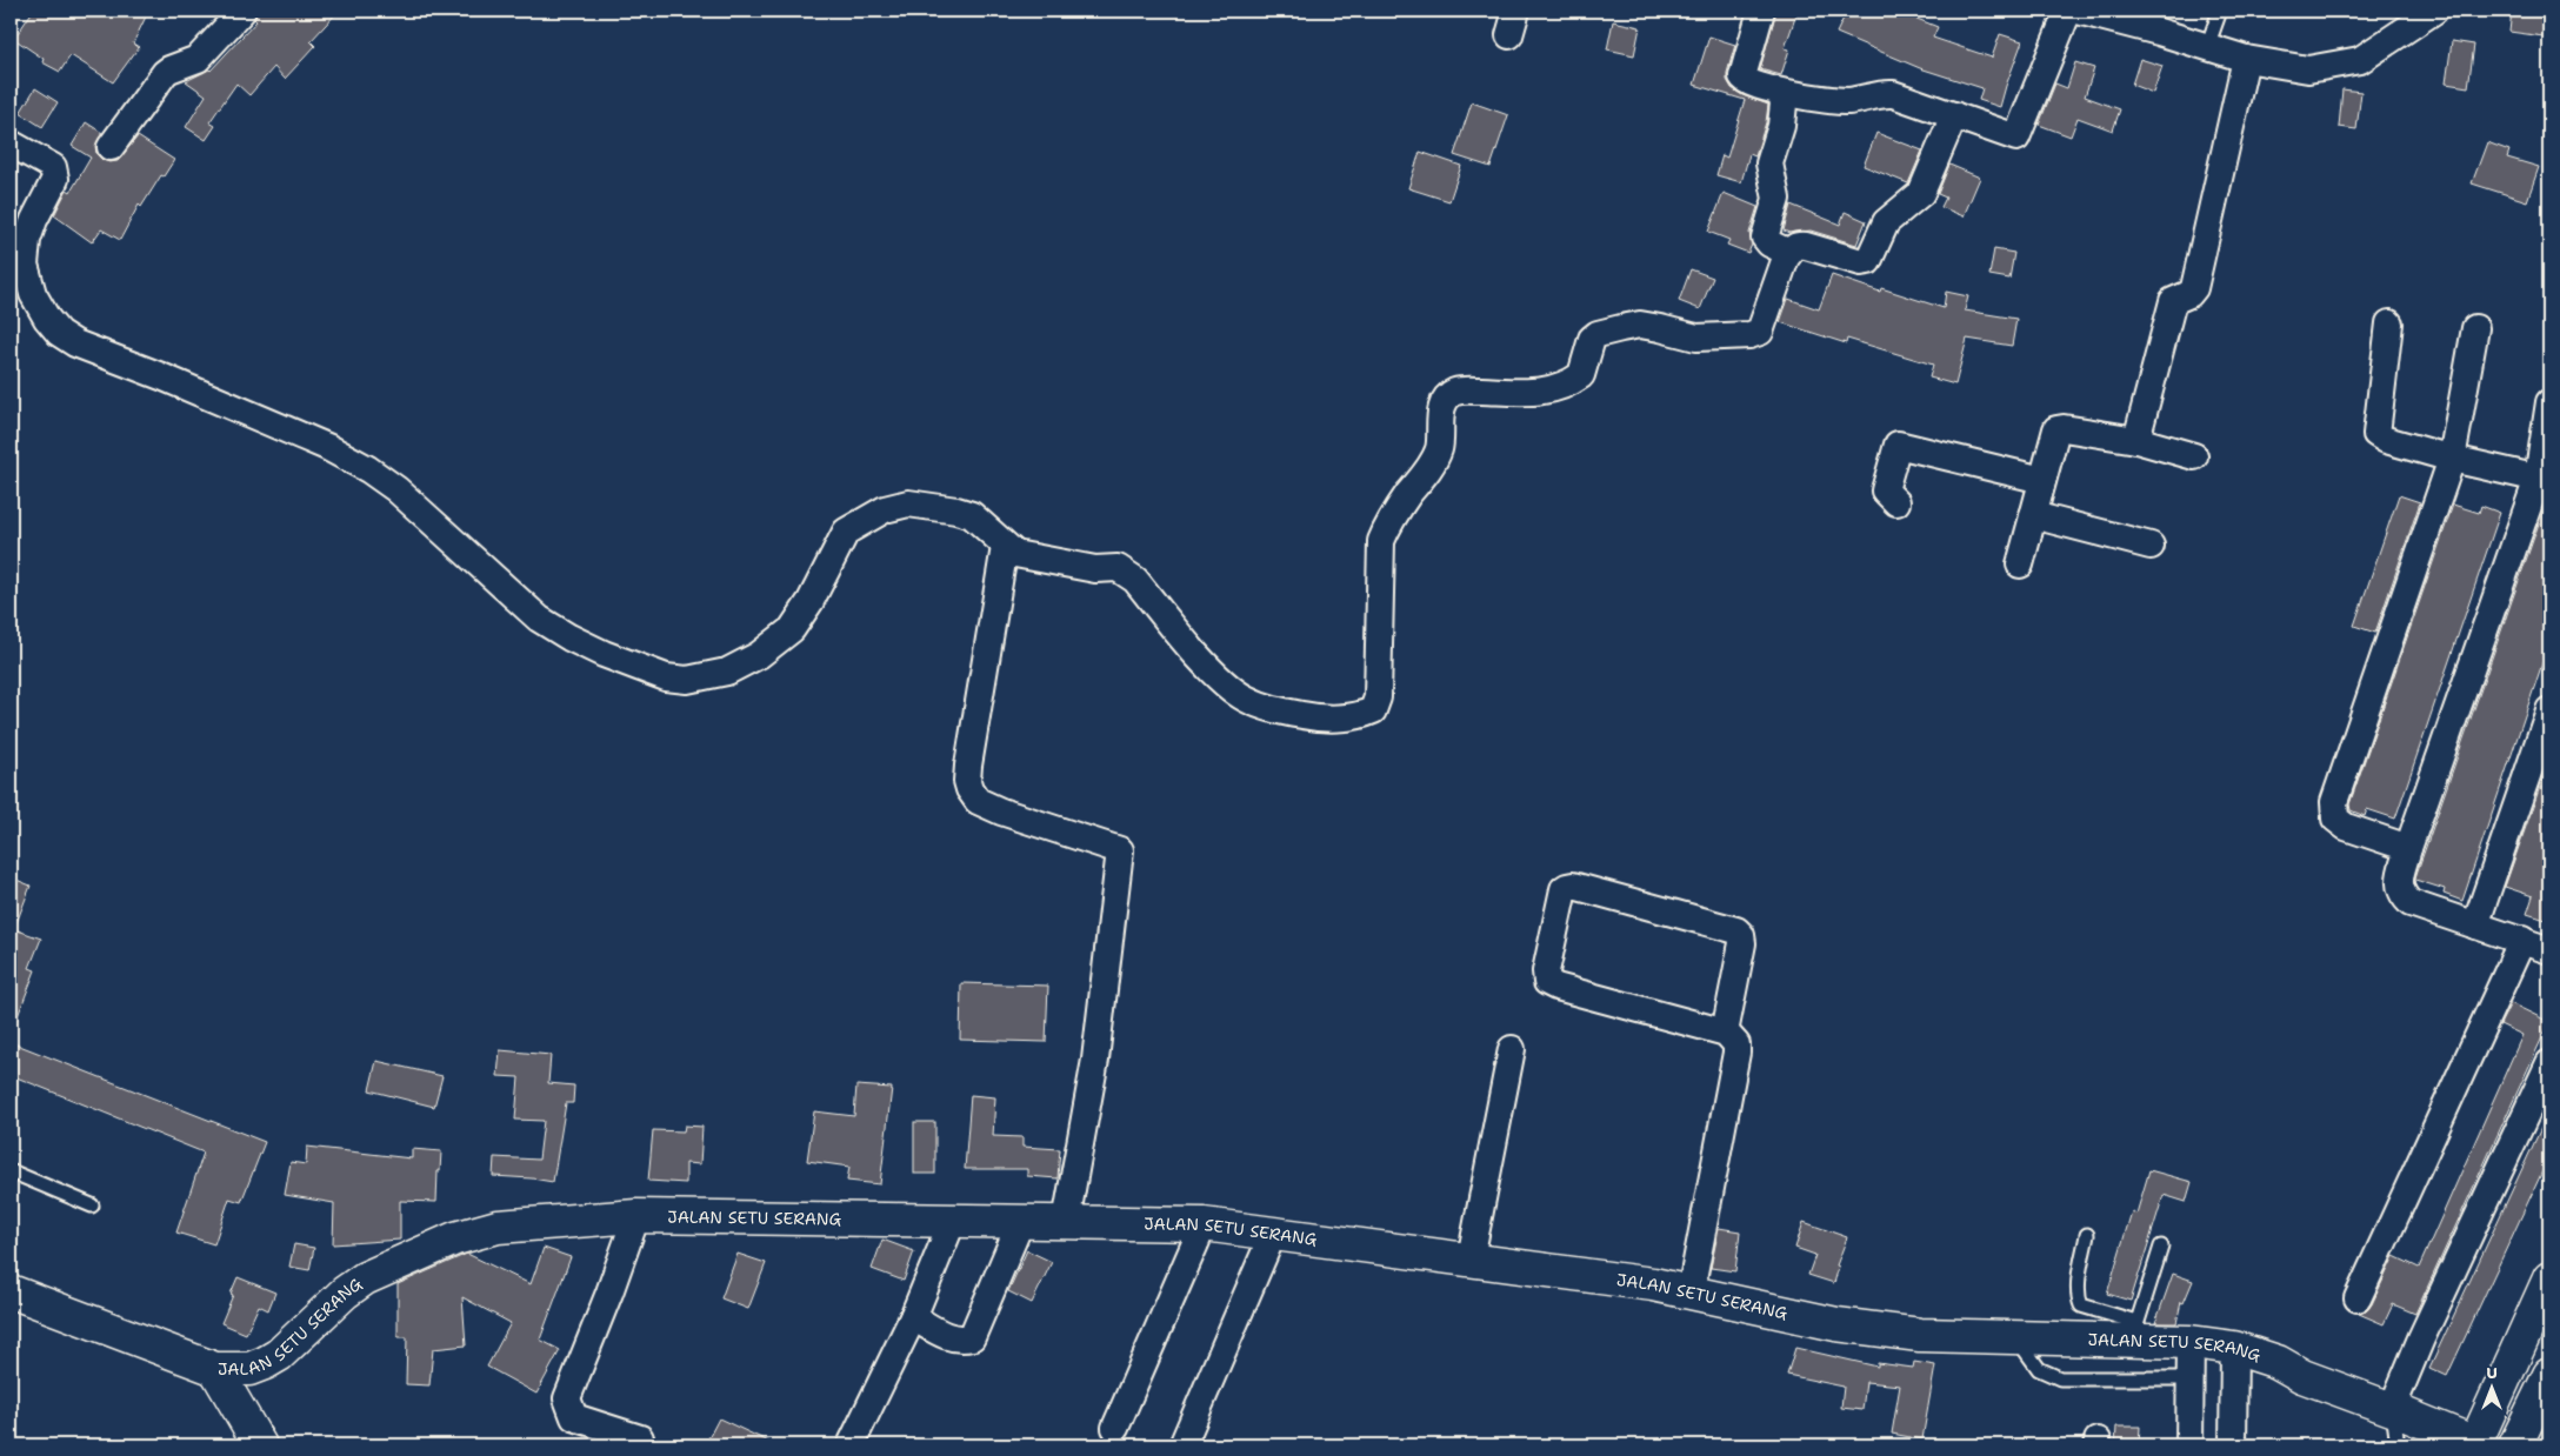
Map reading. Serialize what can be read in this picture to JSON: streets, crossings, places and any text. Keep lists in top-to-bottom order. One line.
{"streets":{"street":["JALAN SETU SERANG"]},"north":"top"}
